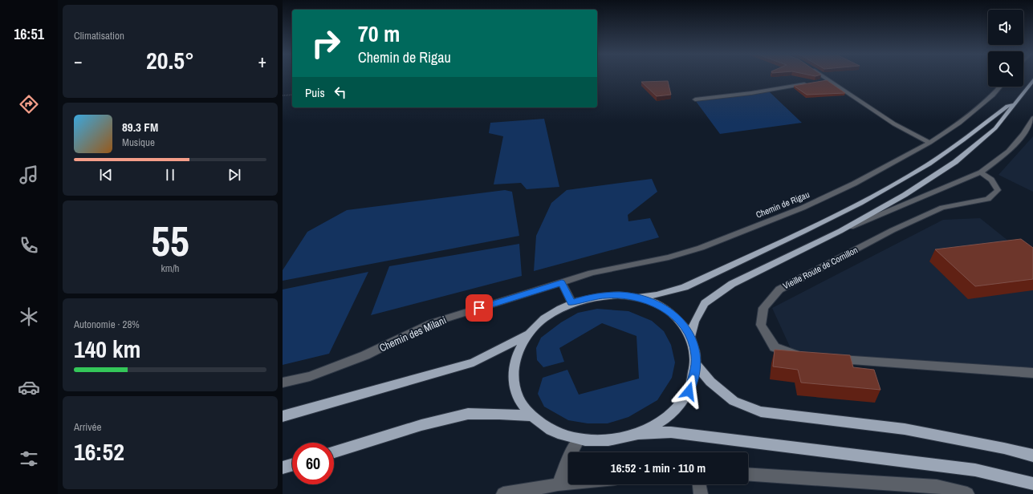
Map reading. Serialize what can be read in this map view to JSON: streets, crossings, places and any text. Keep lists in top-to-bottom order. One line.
{"streets":{"street":["Chemin de Rigau","Vieille Route de Cornillon","Chemin des Milani"]},"crossings":[["Chemin de Rigau","Chemin des Milani"]],"page":{"tabs":"16:51","tile":["Climatisation",["55","km/h"],["Autonomie · 28%","140 km"],["Arrivée","16:52"]],"turn":["70 m","Chemin de Rigau"],"heat":["−","20.5°","+"],"then":"Puis","song":["89.3 FM","Musique"],"limit":"60","trip":"16:52 · 1 min · 110 m"}}
